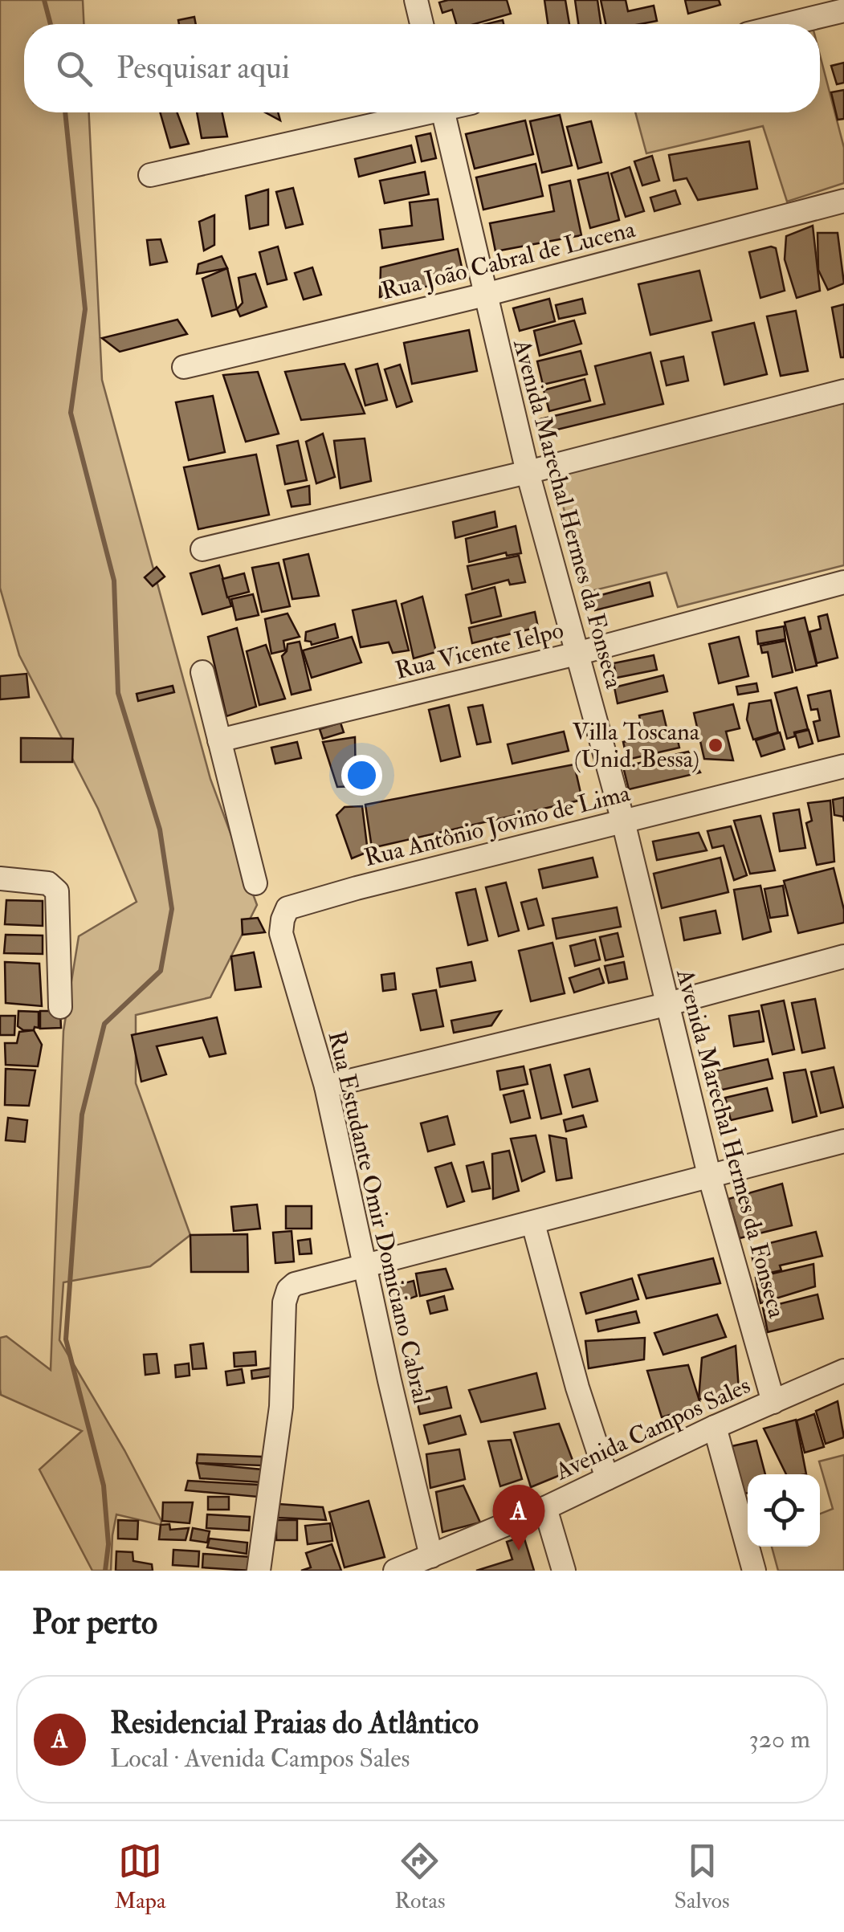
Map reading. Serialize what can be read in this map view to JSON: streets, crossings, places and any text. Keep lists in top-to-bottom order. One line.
{"streets":{"street":["Rua João Cabral de Lucena","Avenida Marechal Hermes da Fonseca","Rua Vicente Ielpo","Rua Antônio Jovino de Lima","Rua Estudante Omir Domiciano Cabral","Avenida Campos Sales"]},"crossings":[["Rua João Cabral de Lucena","Avenida Marechal Hermes da Fonseca"],["Avenida Marechal Hermes da Fonseca","Rua Vicente Ielpo"],["Avenida Marechal Hermes da Fonseca","Rua Antônio Jovino de Lima"],["Avenida Marechal Hermes da Fonseca","Avenida Campos Sales"],["Rua Antônio Jovino de Lima","Rua Estudante Omir Domiciano Cabral"],["Rua Estudante Omir Domiciano Cabral","Avenida Campos Sales"]],"places":["Villa Toscana (Unid. Bessa)"],"page":{"search":"Pesquisar aqui","pins":"A","heading":"Por perto","list":[{"mark":"A","name":"Residencial Praias do Atlântico","note":"Local · Avenida Campos Sales","value":"320 m"}],"nav":["Mapa","Rotas","Salvos"]}}
